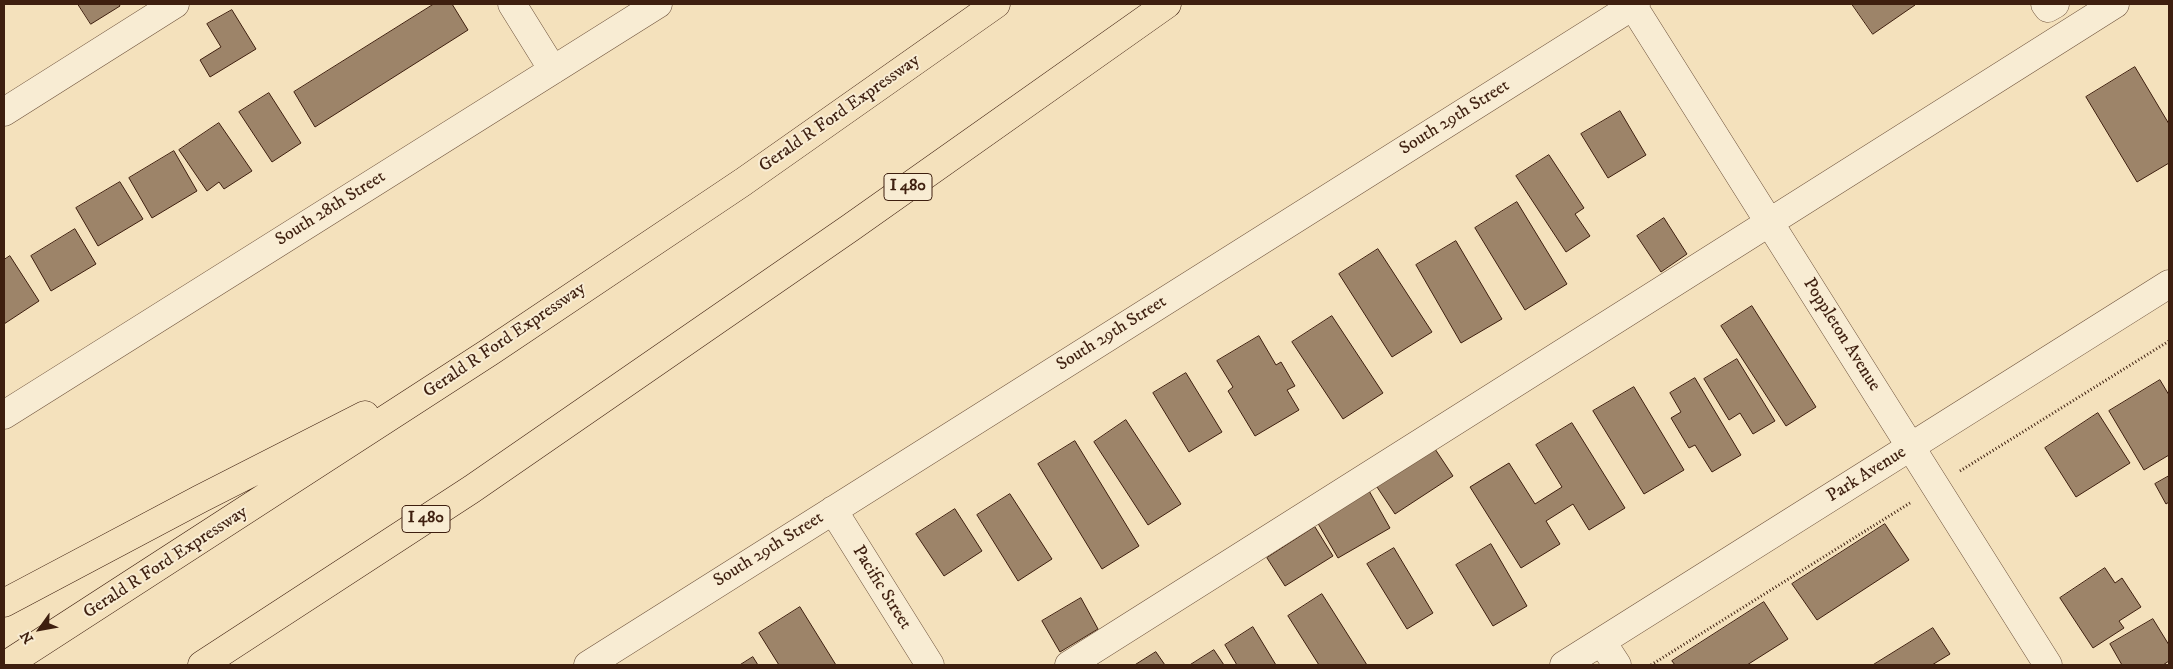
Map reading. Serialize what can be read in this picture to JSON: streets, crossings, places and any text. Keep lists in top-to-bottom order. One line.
{"streets":{"highway":["Gerald R Ford Expressway","I 480"],"street":["South 29th Street","South 28th Street","Poppleton Avenue","Park Avenue","Pacific Street"]},"crossings":[["South 29th Street","Poppleton Avenue"],["South 29th Street","Pacific Street"],["Poppleton Avenue","Park Avenue"]],"north":"bottom left"}
